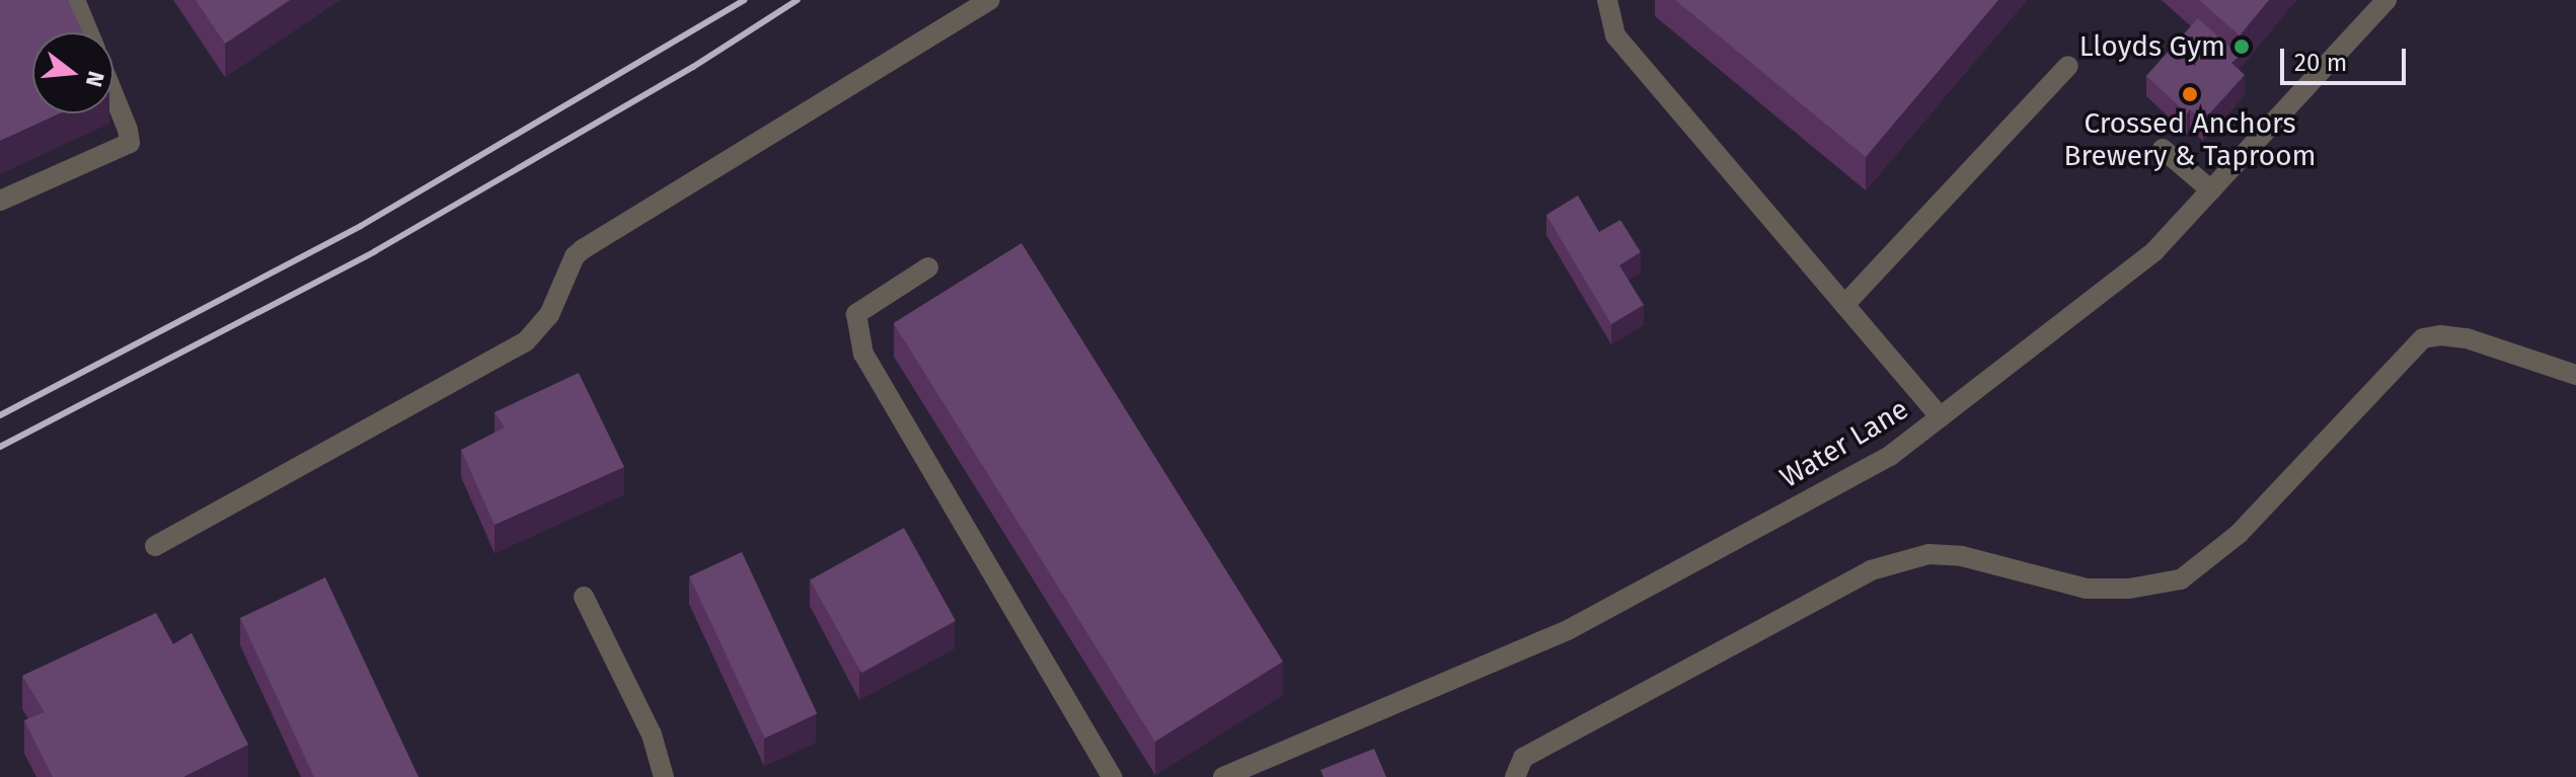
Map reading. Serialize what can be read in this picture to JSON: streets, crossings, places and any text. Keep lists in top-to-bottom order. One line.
{"streets":{"street":["Water Lane"]},"places":["Lloyds Gym","Crossed Anchors Brewery & Taproom"],"scale_bar":"20 m","north":"right"}
